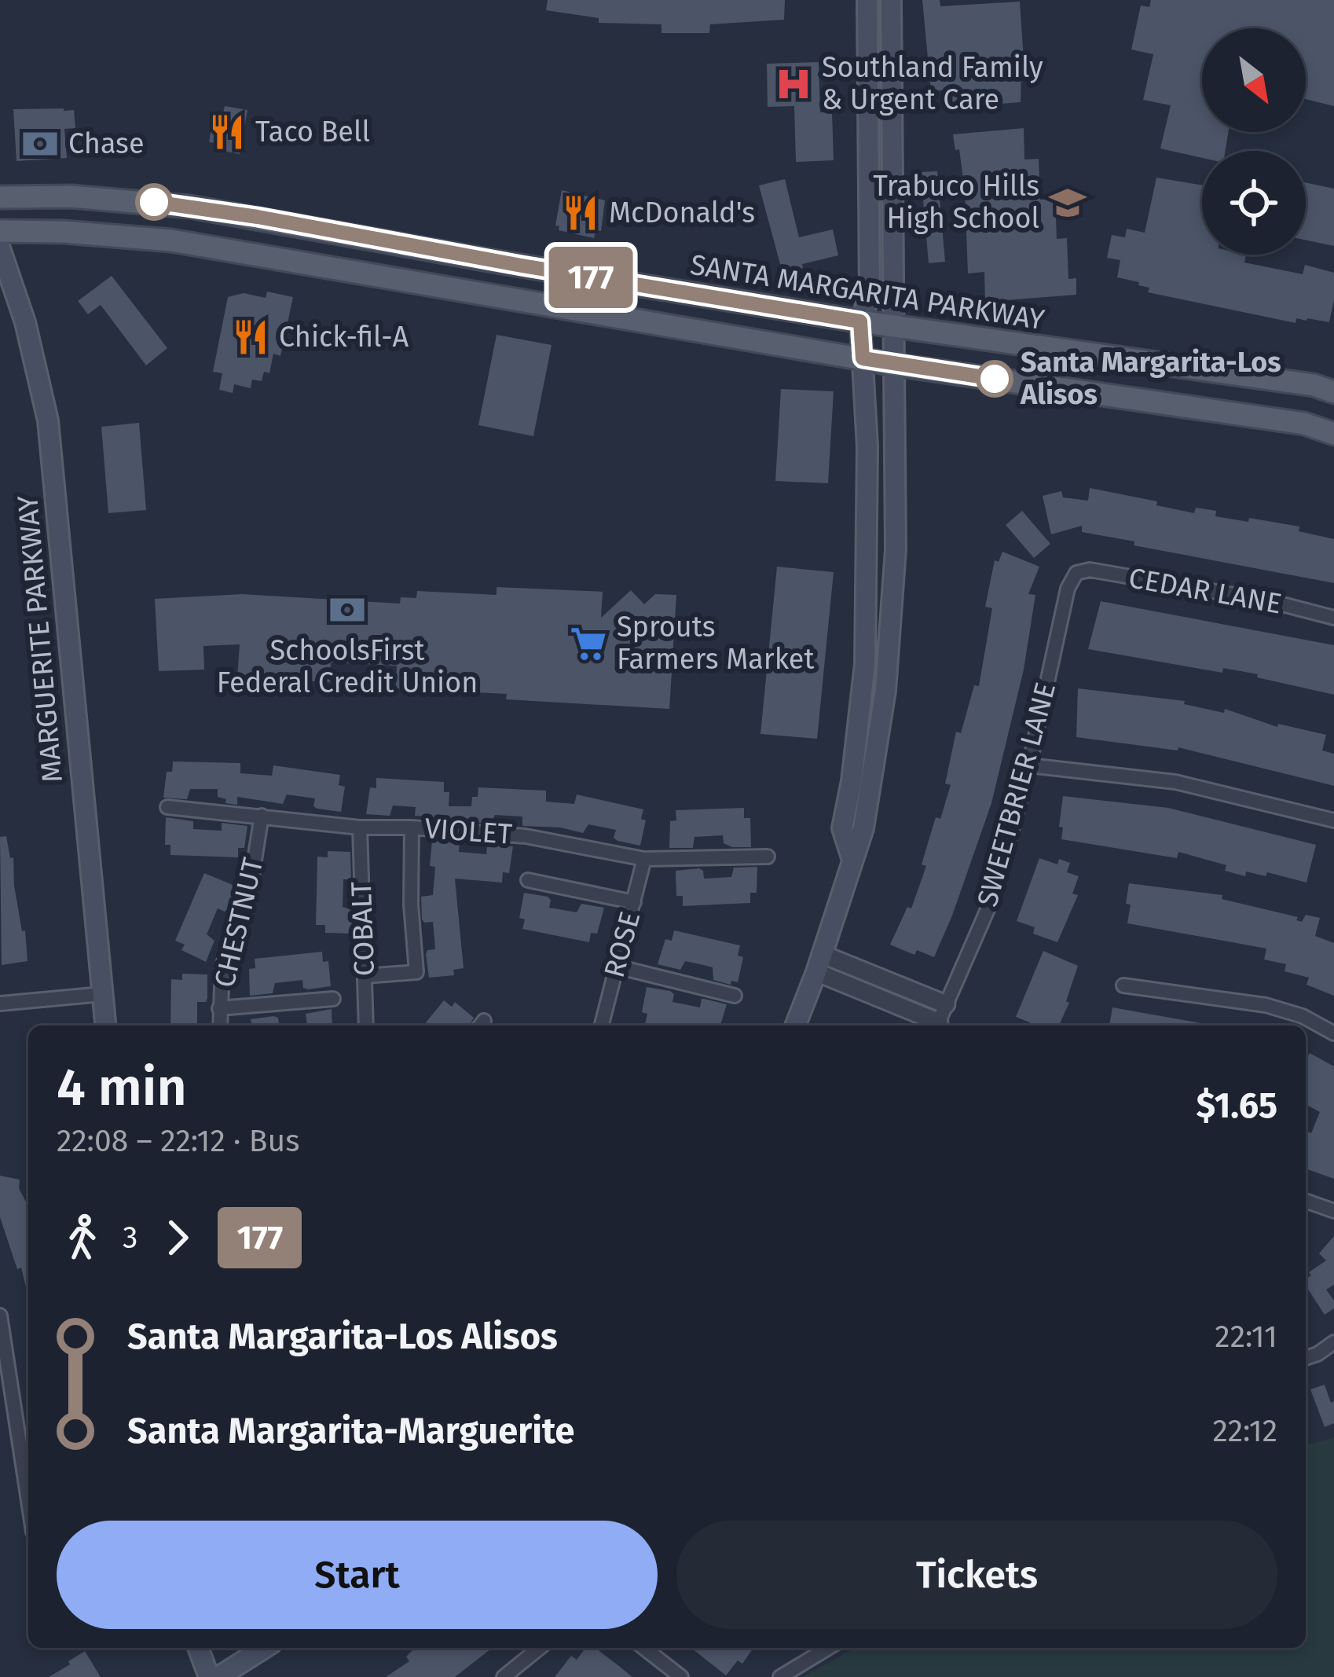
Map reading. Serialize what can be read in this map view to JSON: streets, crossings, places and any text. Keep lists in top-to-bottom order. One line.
{"streets":{"main road":["SANTA MARGARITA PARKWAY","MARGUERITE PARKWAY"],"street":["CEDAR LANE","SWEETBRIER LANE","VIOLET","CHESTNUT","COBALT","ROSE"]},"crossings":[["CEDAR LANE","SWEETBRIER LANE"],["VIOLET","CHESTNUT"],["VIOLET","COBALT"],["VIOLET","ROSE"]],"places":{"hospital":["Southland Family & Urgent Care"],"restaurant":["Taco Bell","McDonald's","Chick-fil-A"],"bank":["Chase","SchoolsFirst Federal Credit Union"],"school or university":["Trabuco Hills High School"],"other":["Santa Margarita-Los Alisos"],"supermarket":["Sprouts Farmers Market"]},"lines":["bus line 177"],"north":"bottom right","page":{"on_map":"177","heading":["4 min","22:08 – 22:12 · Bus","$1.65"],"legs":["3","177"],"list":[{"name":"Santa Margarita-Los Alisos","value":"22:11"},{"name":"Santa Margarita-Marguerite","value":"22:12"}],"buttons":["Start","Tickets"]}}
